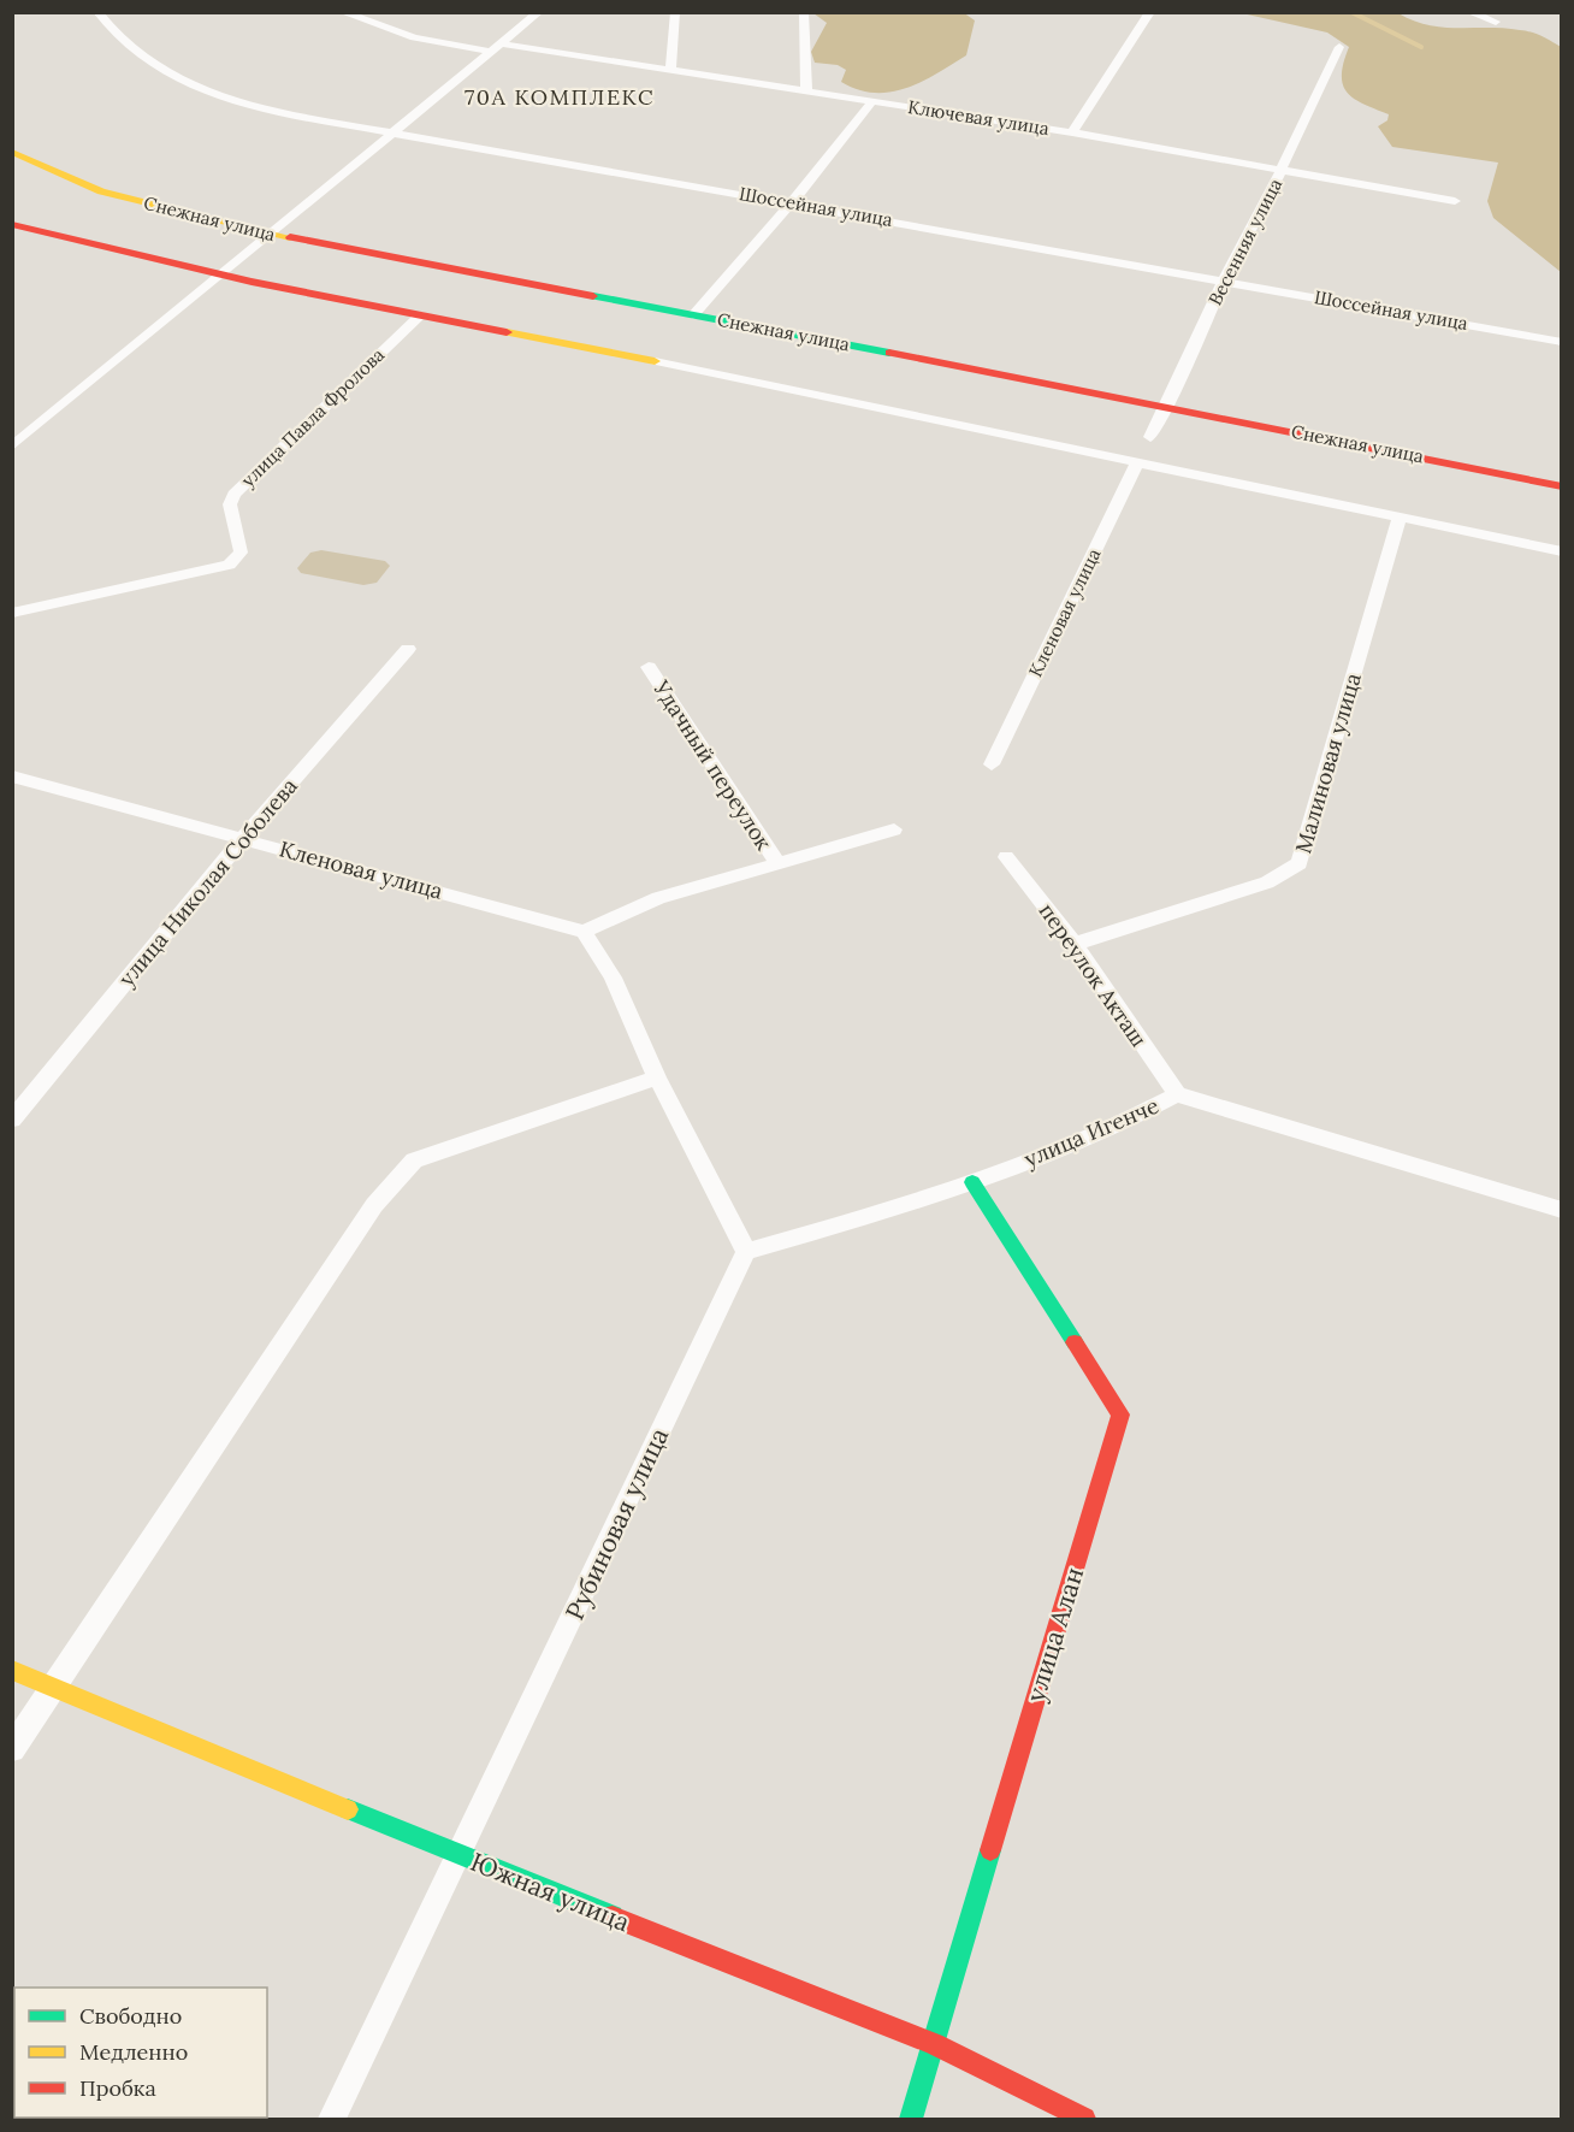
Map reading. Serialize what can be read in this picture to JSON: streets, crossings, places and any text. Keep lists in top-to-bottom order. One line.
{"streets":{"street":["Ключевая улица","Шоссейная улица","Снежная улица","Весенняя улица","улица Павла Фролова","Кленовая улица","Малиновая улица","Удачный переулок","улица Николая Соболева","переулок Акташ","улица Игенче","Рубиновая улица","улица Алан","Южная улица"]},"crossings":[["Ключевая улица","Весенняя улица"],["Шоссейная улица","Весенняя улица"],["Снежная улица","Весенняя улица"],["Кленовая улица","улица Николая Соболева"],["Малиновая улица","переулок Акташ"],["переулок Акташ","улица Игенче"],["улица Игенче","Рубиновая улица"],["улица Игенче","улица Алан"],["Рубиновая улица","Южная улица"],["улица Алан","Южная улица"]],"districts":["70А КОМПЛЕКС"],"legend":["Свободно","Медленно","Пробка"]}
